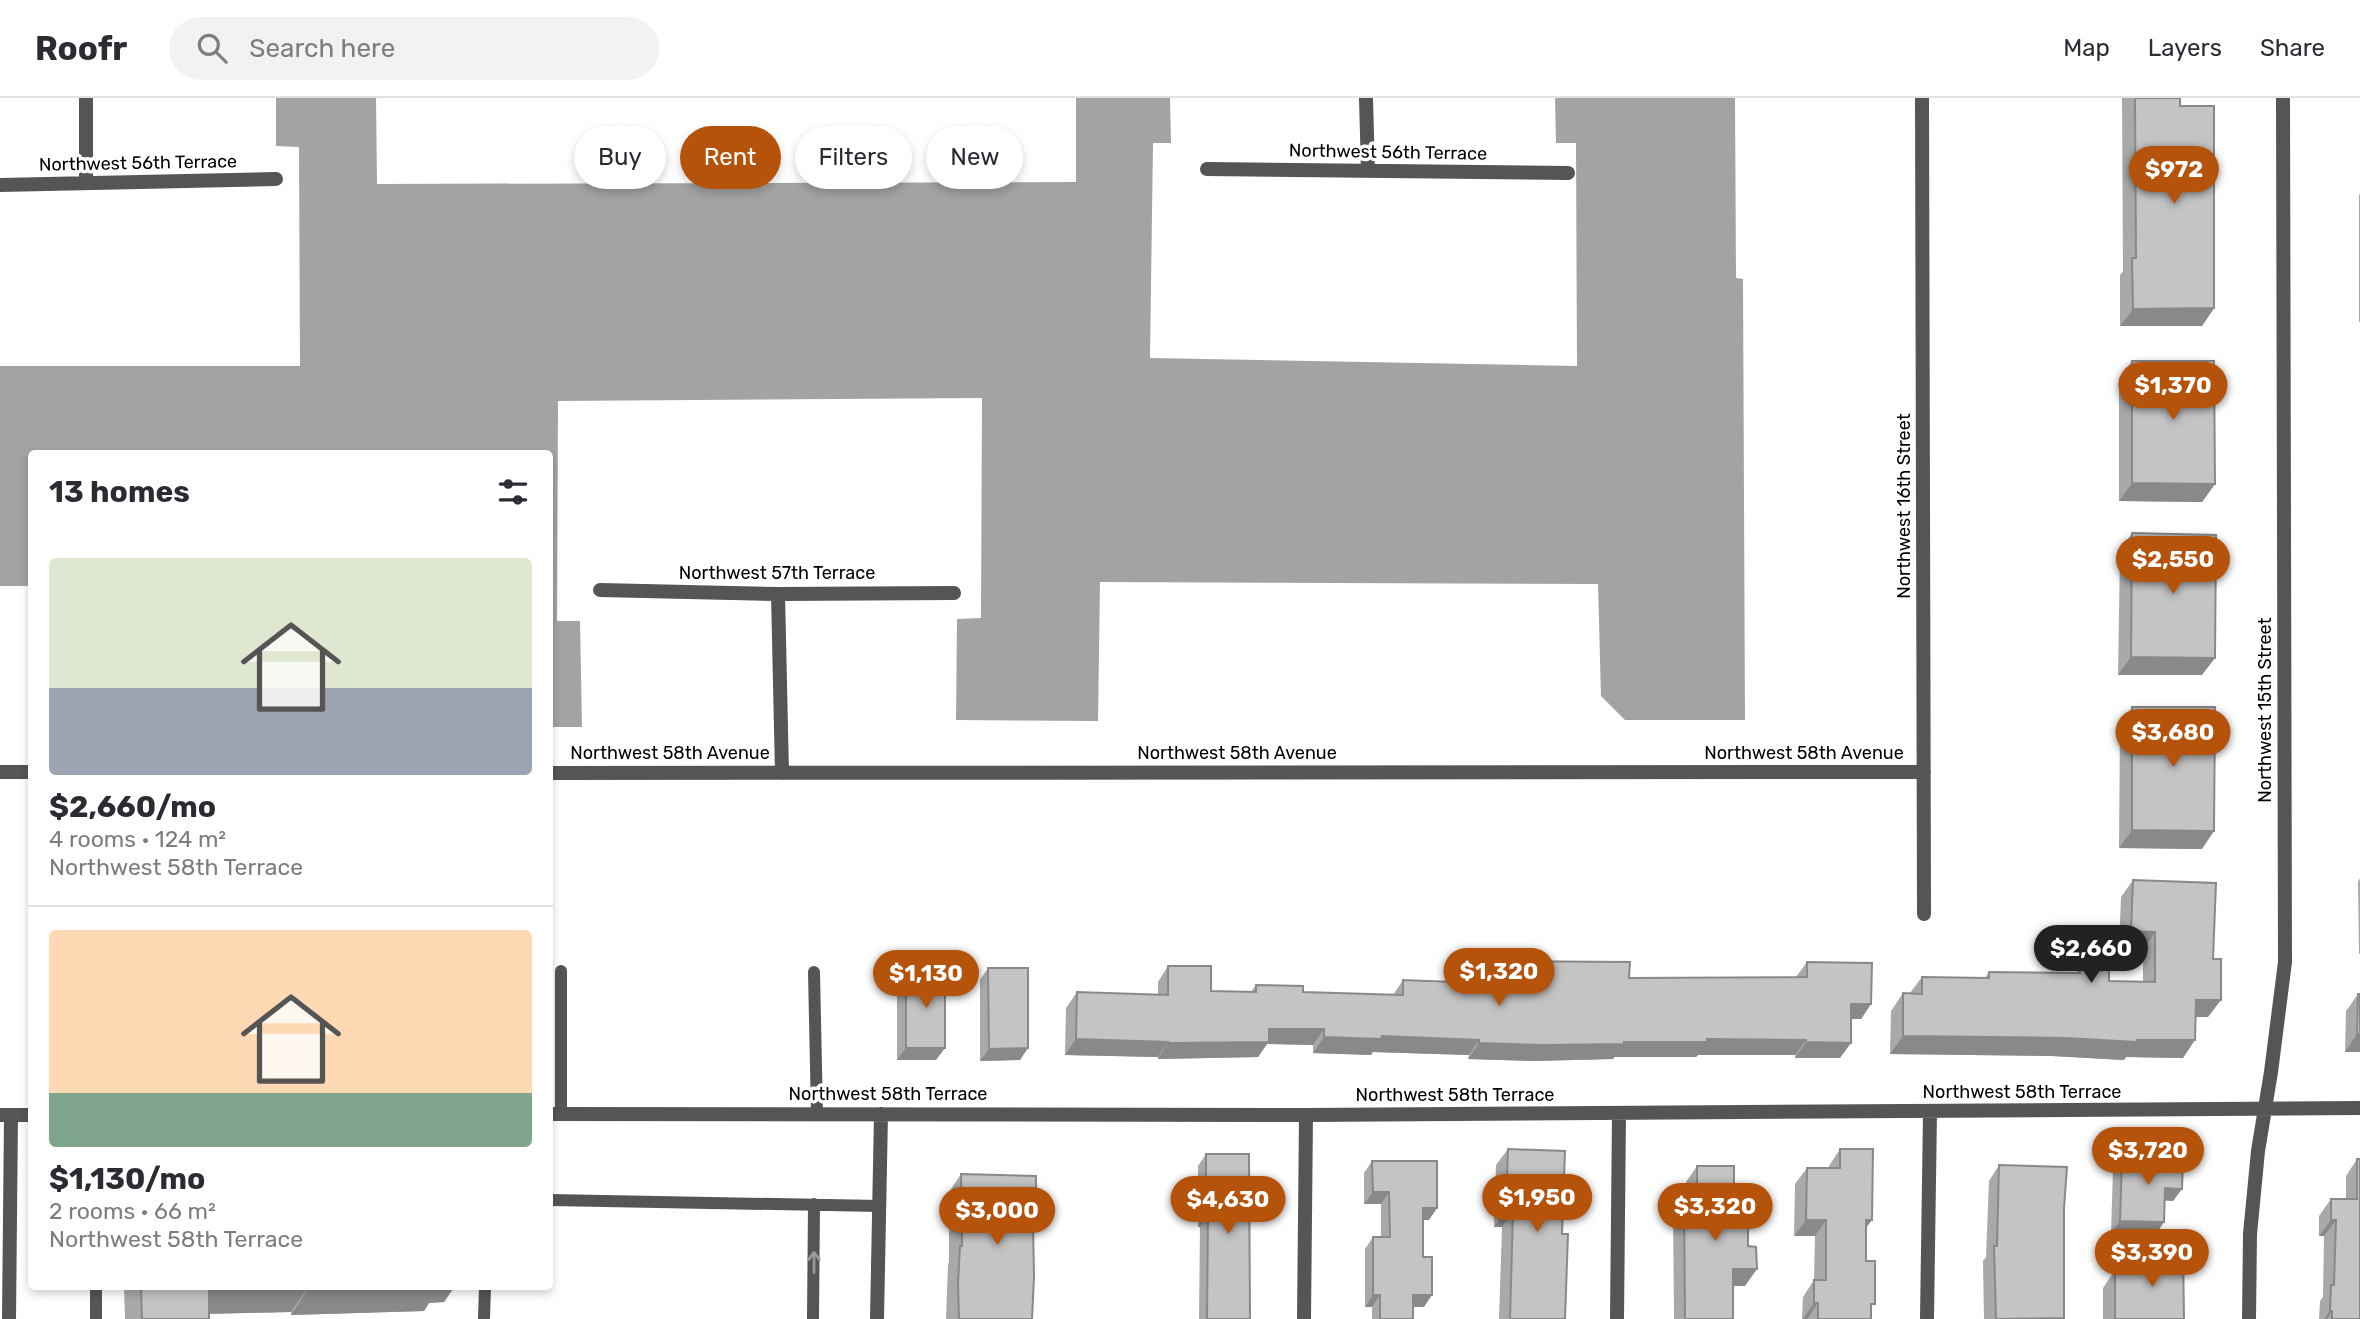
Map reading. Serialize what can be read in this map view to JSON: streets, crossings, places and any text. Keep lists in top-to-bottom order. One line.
{"streets":{"street":["Northwest 56th Terrace","Northwest 16th Street","Northwest 57th Terrace","Northwest 15th Street","Northwest 58th Avenue","Northwest 58th Terrace"]},"crossings":[["Northwest 16th Street","Northwest 58th Avenue"],["Northwest 15th Street","Northwest 58th Terrace"]],"page":{"header":"Roofr","search":"Search here","nav":["Map","Layers","Share"],"chip":["Buy","Rent","Filters","New"],"price":["$972","$1,370","$2,550","$3,680","$2,660","$1,320","$1,130","$3,720","$1,950","$4,630","$3,320","$3,000","$3,390"],"heading":"13 homes","list":[{"name":"$2,660/mo","note":"4 rooms · 124 m² · Northwest 58th Terrace"},{"name":"$1,130/mo","note":"2 rooms · 66 m² · Northwest 58th Terrace"}]}}
